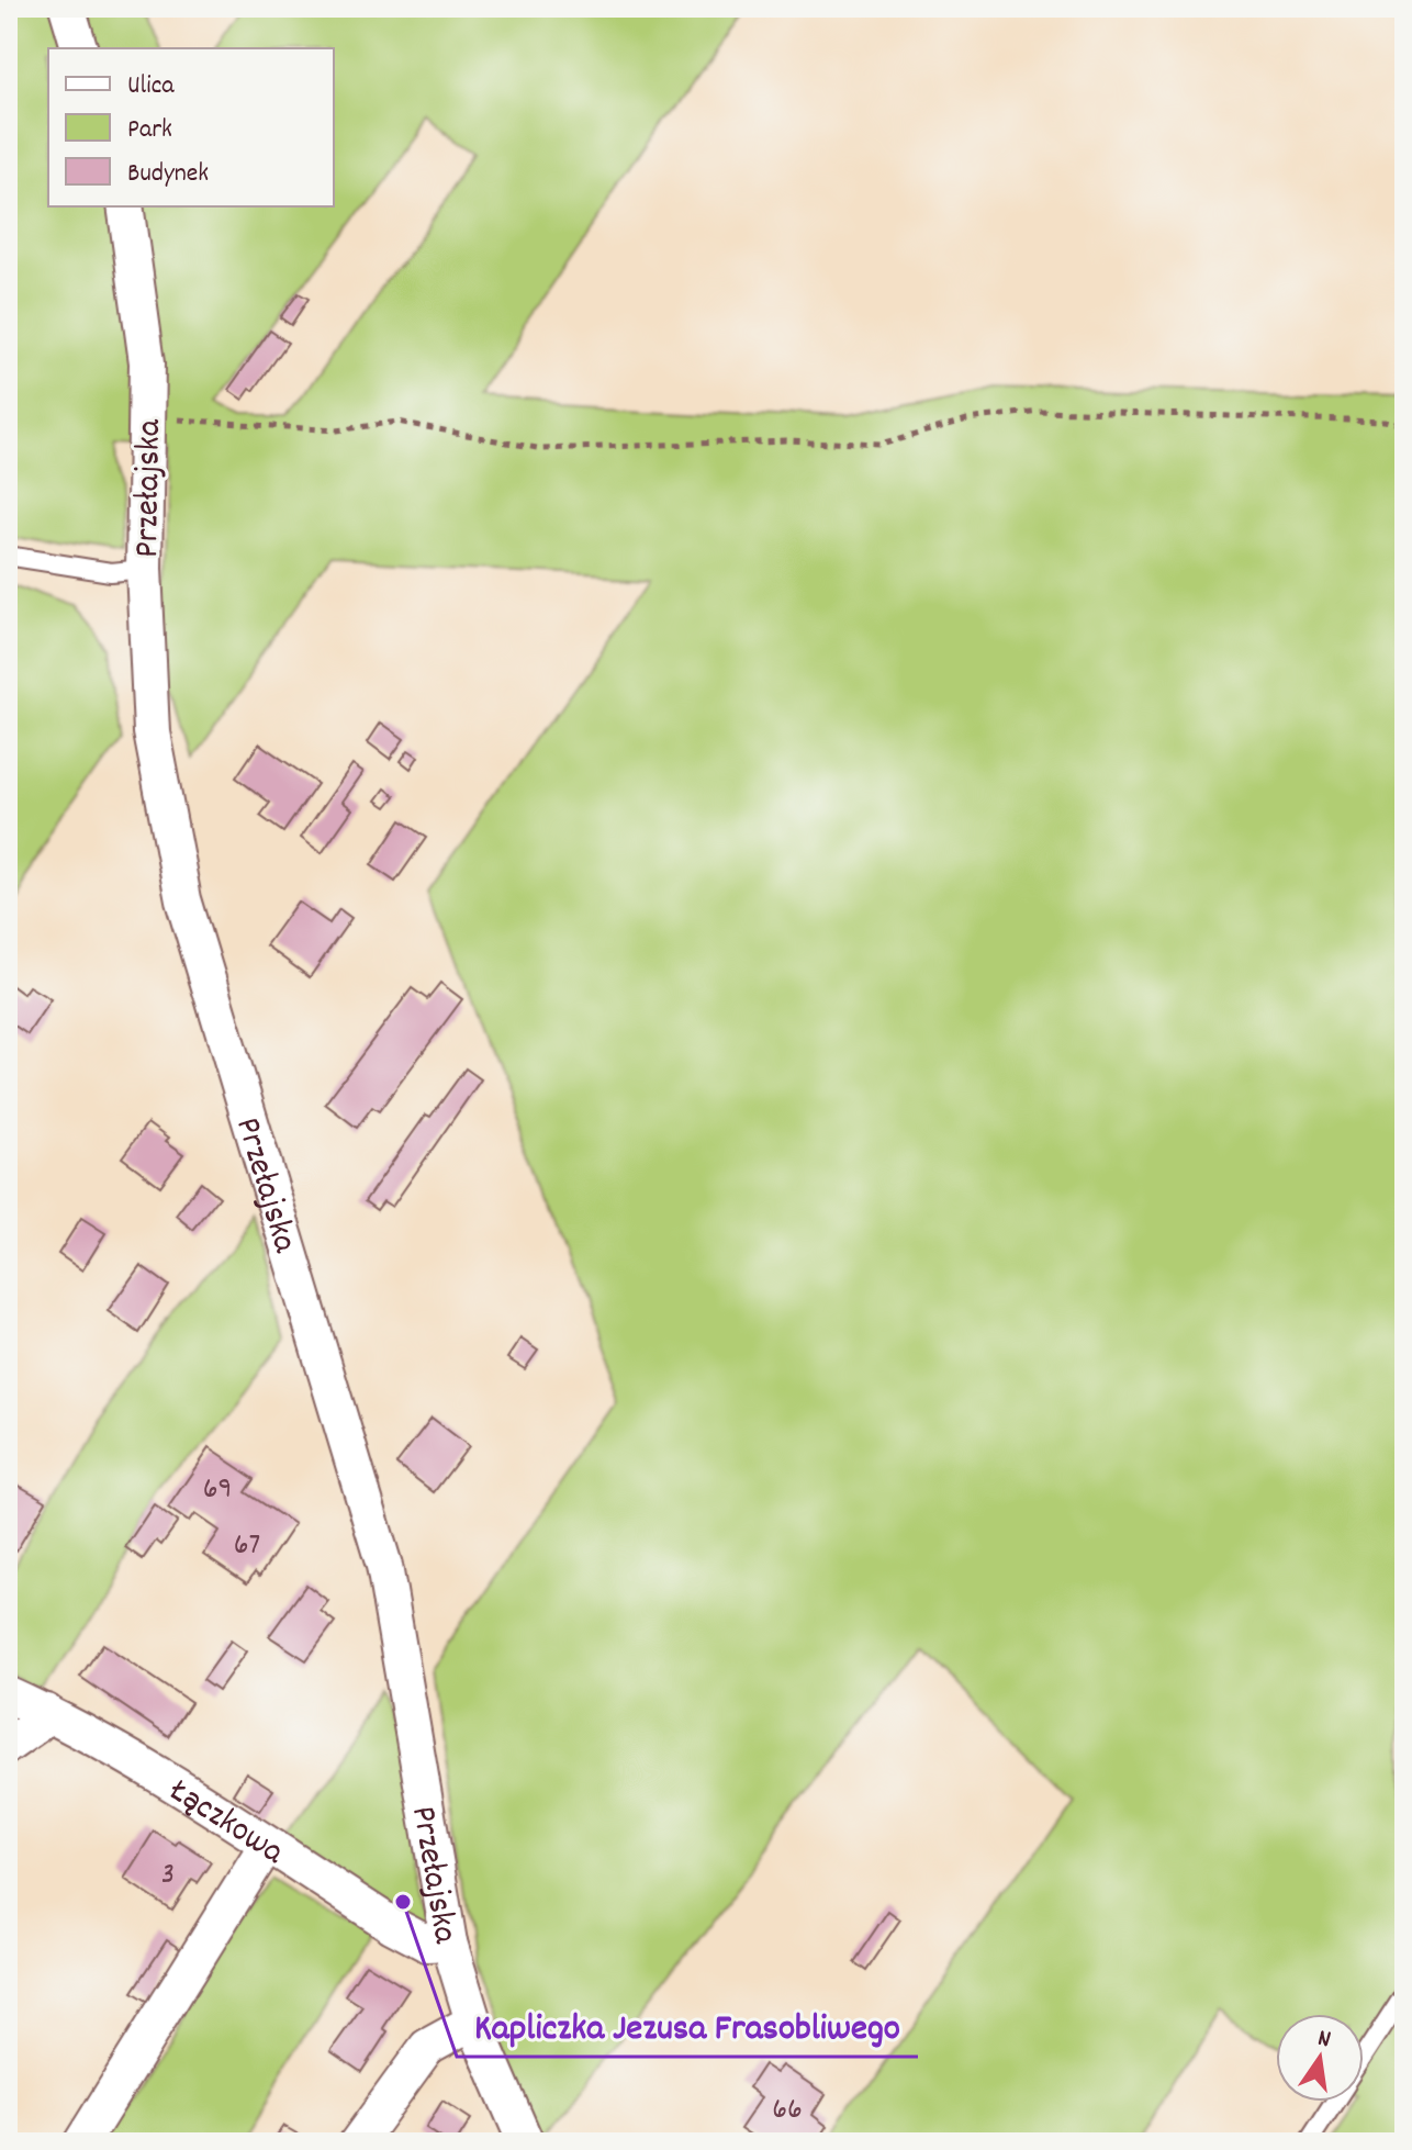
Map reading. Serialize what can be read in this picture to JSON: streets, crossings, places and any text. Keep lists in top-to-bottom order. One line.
{"streets":{"street":["Przełajska","Łączkowa"]},"crossings":[["Przełajska","Łączkowa"]],"places":["Kapliczka Jezusa Frasobliwego"],"house_numbers":["69","67","3","66"],"legend":["Ulica","Park","Budynek"],"north":"top"}
